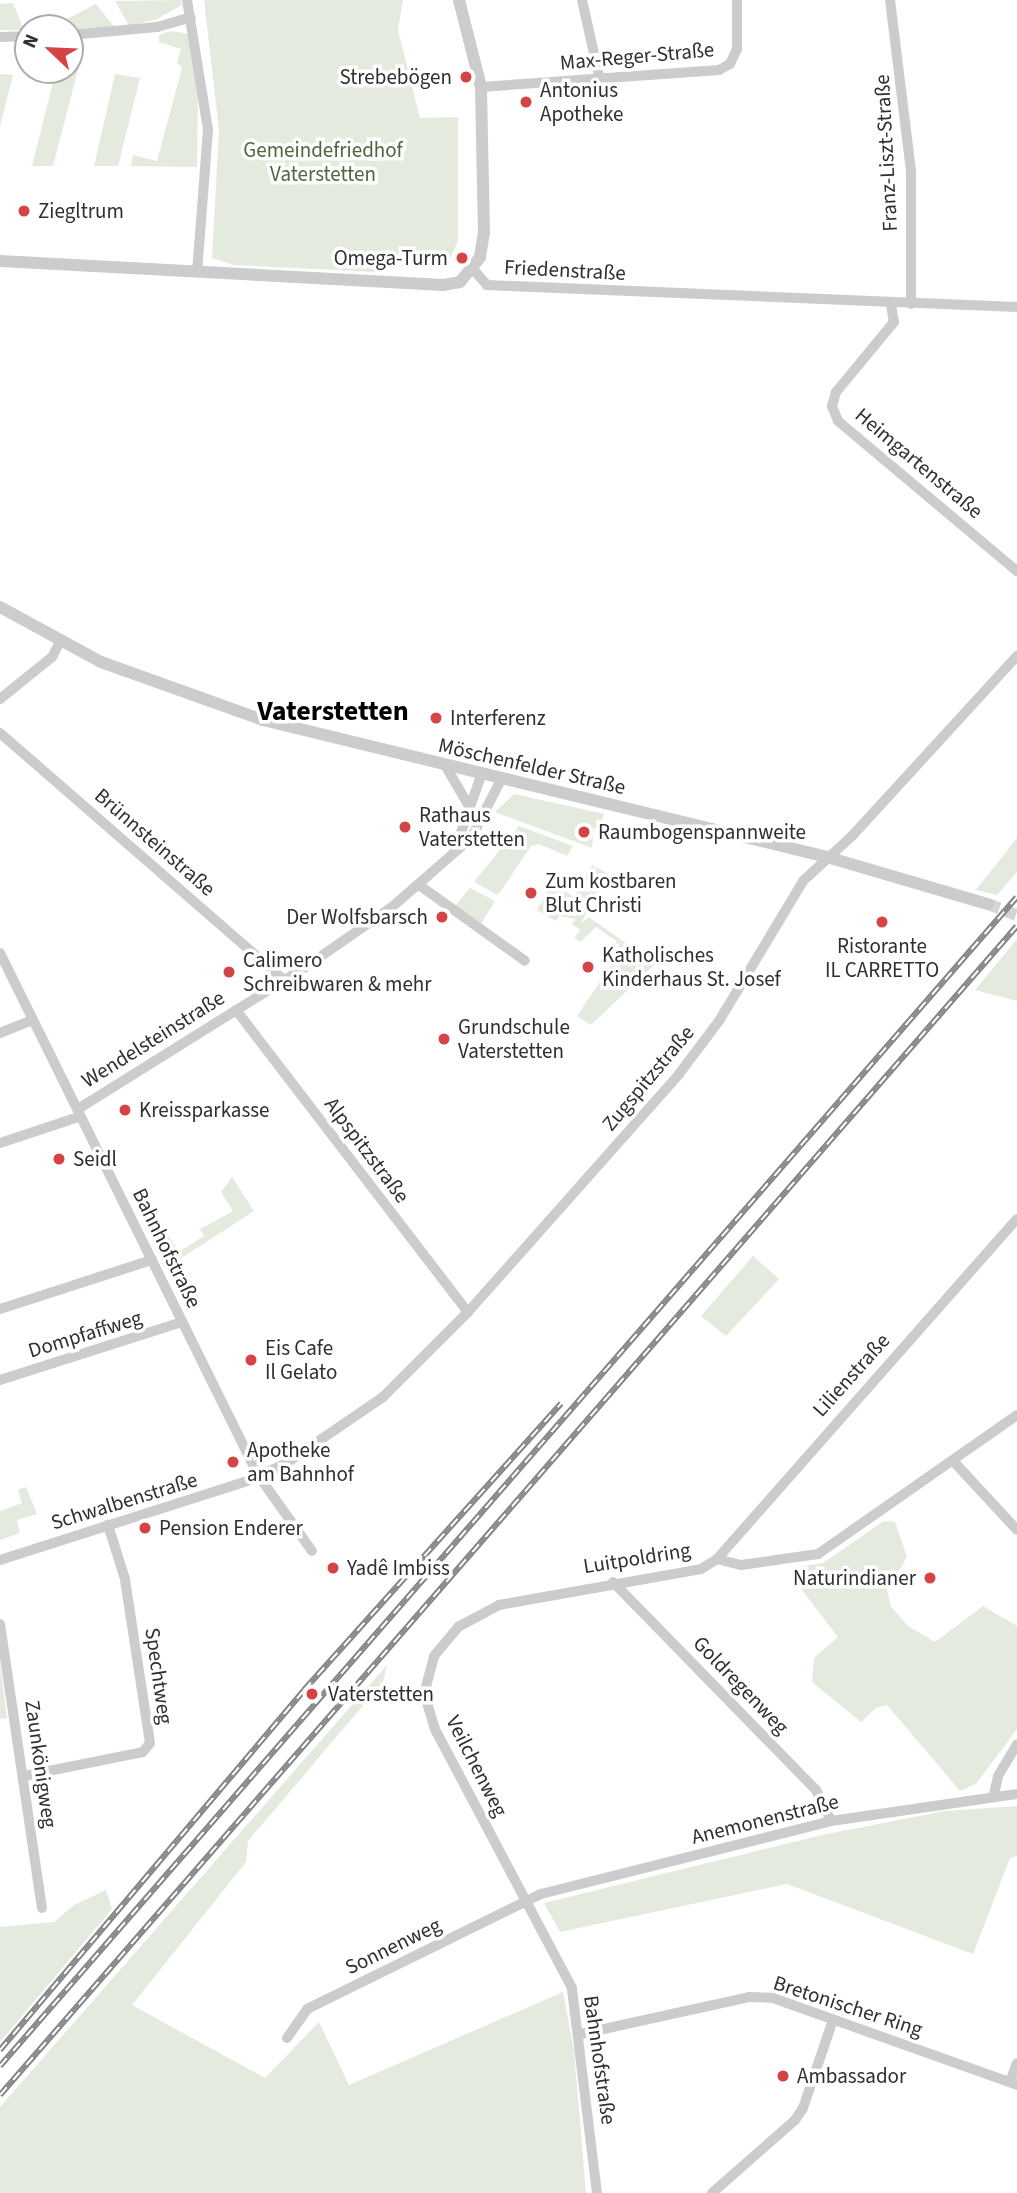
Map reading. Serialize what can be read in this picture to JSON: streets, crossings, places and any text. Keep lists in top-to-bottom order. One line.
{"streets":{"street":["Max-Reger-Straße","Franz-Liszt-Straße","Friedenstraße","Heimgartenstraße","Möschenfelder Straße","Brünnsteinstraße","Wendelsteinstraße","Zugspitzstraße","Alpspitzstraße","Bahnhofstraße","Dompfaffweg","Lilienstraße","Schwalbenstraße","Luitpoldring","Spechtweg","Goldregenweg","Zaunkönigweg","Veilchenweg","Anemonenstraße","Sonnenweg","Bretonischer Ring"]},"crossings":[["Franz-Liszt-Straße","Friedenstraße"],["Friedenstraße","Heimgartenstraße"],["Möschenfelder Straße","Wendelsteinstraße"],["Möschenfelder Straße","Zugspitzstraße"],["Brünnsteinstraße","Wendelsteinstraße"],["Wendelsteinstraße","Alpspitzstraße"],["Wendelsteinstraße","Bahnhofstraße"],["Zugspitzstraße","Alpspitzstraße"],["Zugspitzstraße","Bahnhofstraße"],["Zugspitzstraße","Schwalbenstraße"],["Bahnhofstraße","Dompfaffweg"],["Bahnhofstraße","Schwalbenstraße"],["Bahnhofstraße","Veilchenweg"],["Bahnhofstraße","Anemonenstraße"],["Bahnhofstraße","Sonnenweg"],["Bahnhofstraße","Bretonischer Ring"],["Lilienstraße","Luitpoldring"],["Schwalbenstraße","Spechtweg"],["Luitpoldring","Goldregenweg"],["Luitpoldring","Veilchenweg"],["Spechtweg","Zaunkönigweg"],["Goldregenweg","Anemonenstraße"],["Veilchenweg","Anemonenstraße"],["Veilchenweg","Sonnenweg"],["Anemonenstraße","Sonnenweg"]],"districts":["Vaterstetten"],"parks":["Gemeindefriedhof Vaterstetten"],"places":["Strebebögen","Antonius Apotheke","Ziegltrum","Omega-Turm","Interferenz","Rathaus Vaterstetten","Raumbogenspannweite","Zum kostbaren Blut Christi","Der Wolfsbarsch","Ristorante IL CARRETTO","Katholisches Kinderhaus St. Josef","Calimero Schreibwaren & mehr","Grundschule Vaterstetten","Kreissparkasse","Seidl","Eis Cafe Il Gelato","Apotheke am Bahnhof","Pension Enderer","Yadê Imbiss","Naturindianer","Vaterstetten","Ambassador"],"north":"top left"}
